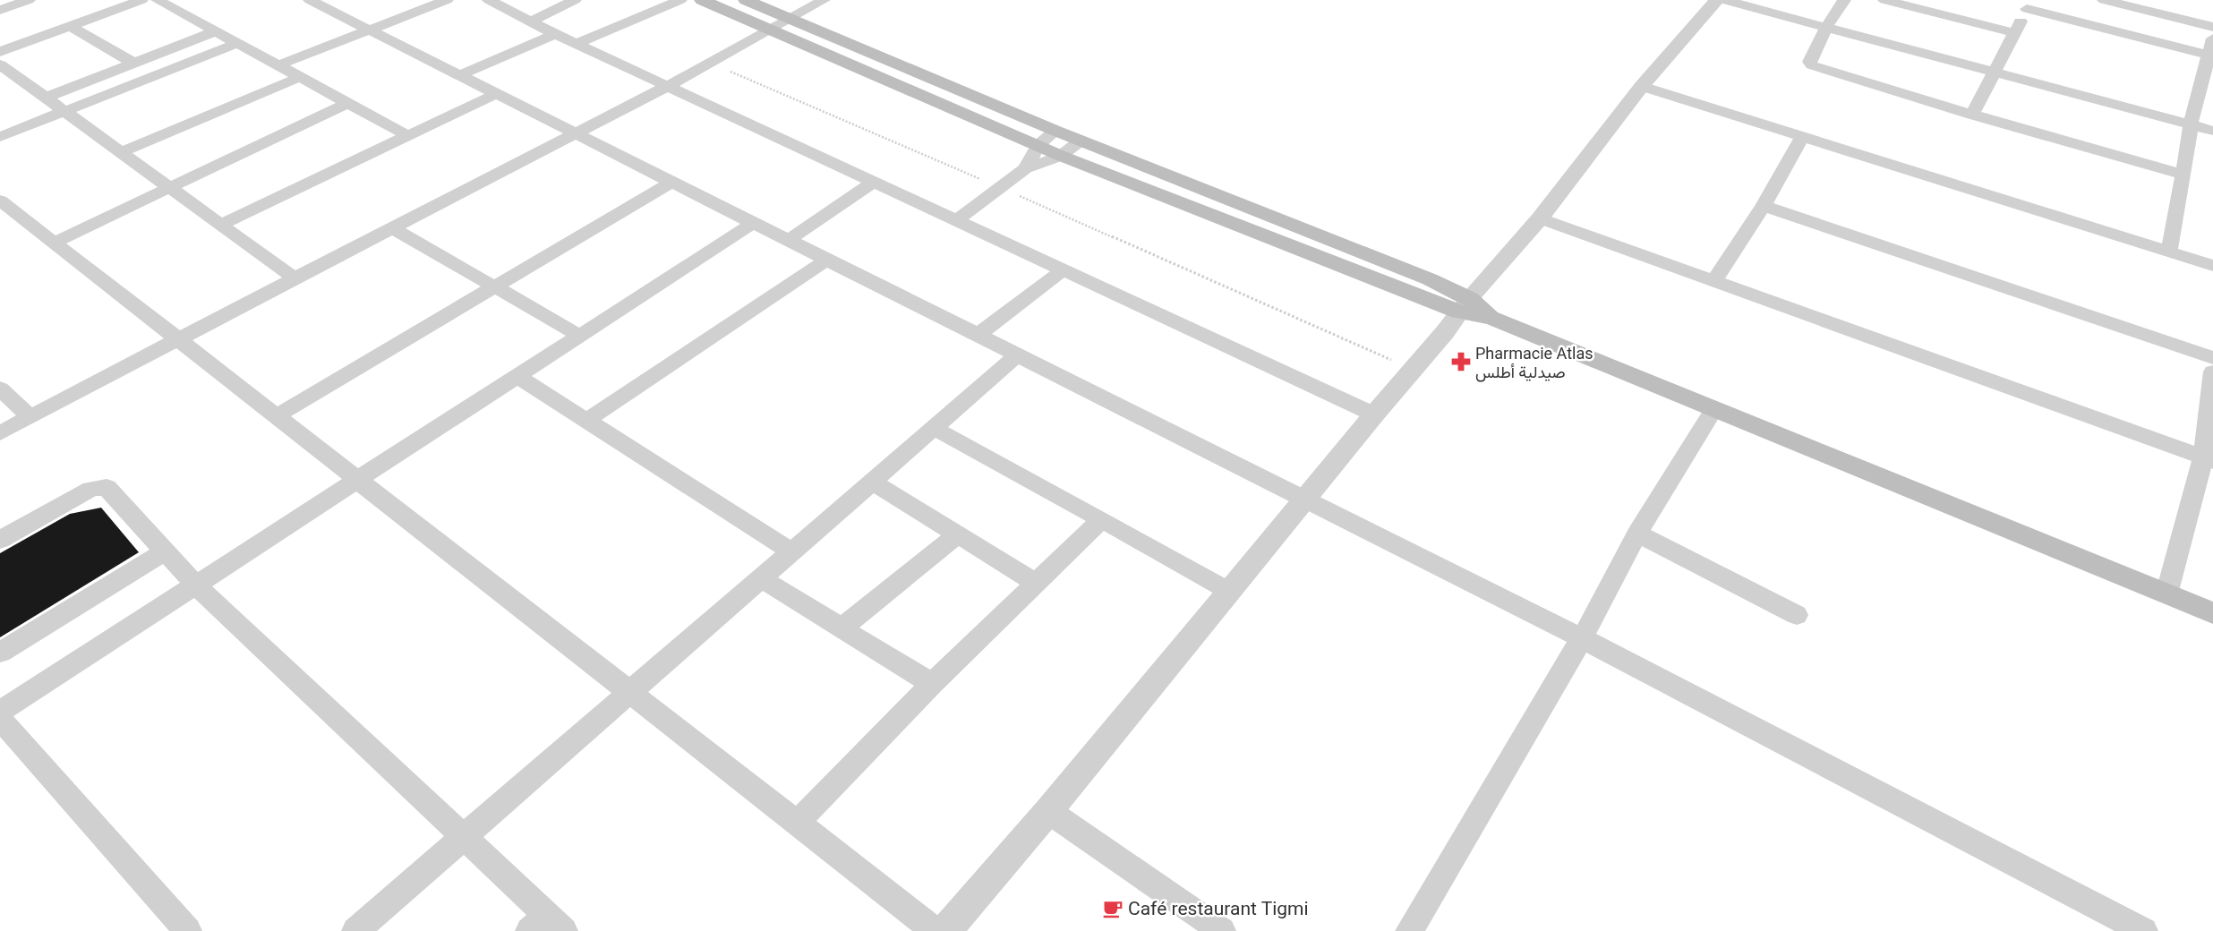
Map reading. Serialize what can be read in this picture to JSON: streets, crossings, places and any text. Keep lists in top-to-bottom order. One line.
{"places":{"pharmacy":["Pharmacie Atlas صيدلية أطلس"],"cafe":["Café restaurant Tigmi"]}}
